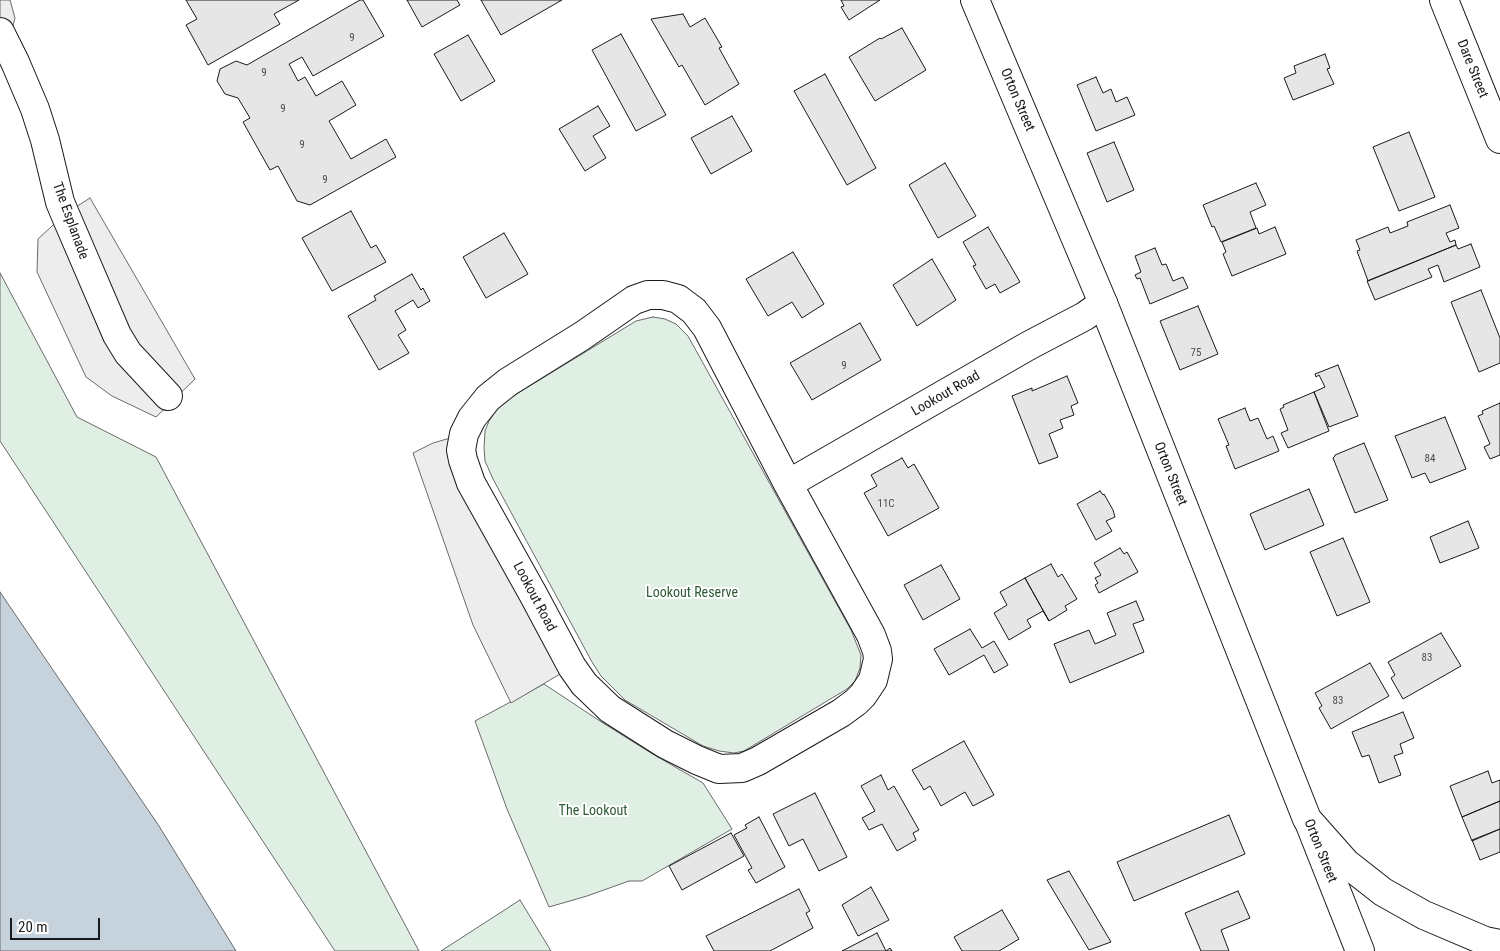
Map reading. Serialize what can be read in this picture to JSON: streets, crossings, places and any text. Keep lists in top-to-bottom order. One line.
{"streets":{"street":["Dare Street","Orton Street","The Esplanade","Lookout Road"]},"crossings":[["Orton Street","Lookout Road"]],"parks":["Lookout Reserve","The Lookout"],"house_numbers":["9","9","9","9","9","75","9","84","11C","83","83"],"scale_bar":"20 m"}
